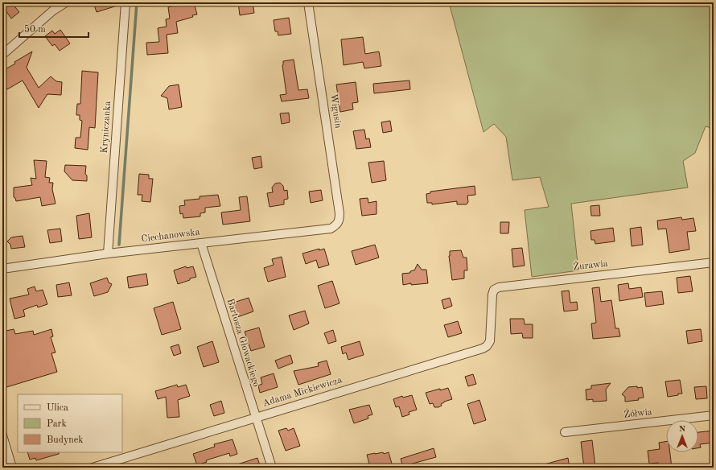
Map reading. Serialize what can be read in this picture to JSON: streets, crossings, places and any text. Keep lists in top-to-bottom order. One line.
{"streets":{"street":["Wigusin","Kryniczanka","Ciechanowska","Żurawia","Bartosza Głowackiego","Adama Mickiewicza","Żółwia"]},"crossings":[["Wigusin","Ciechanowska"],["Kryniczanka","Ciechanowska"],["Ciechanowska","Bartosza Głowackiego"],["Żurawia","Adama Mickiewicza"],["Bartosza Głowackiego","Adama Mickiewicza"]],"legend":["Ulica","Park","Budynek"],"scale_bar":"50 m","north":"top"}
